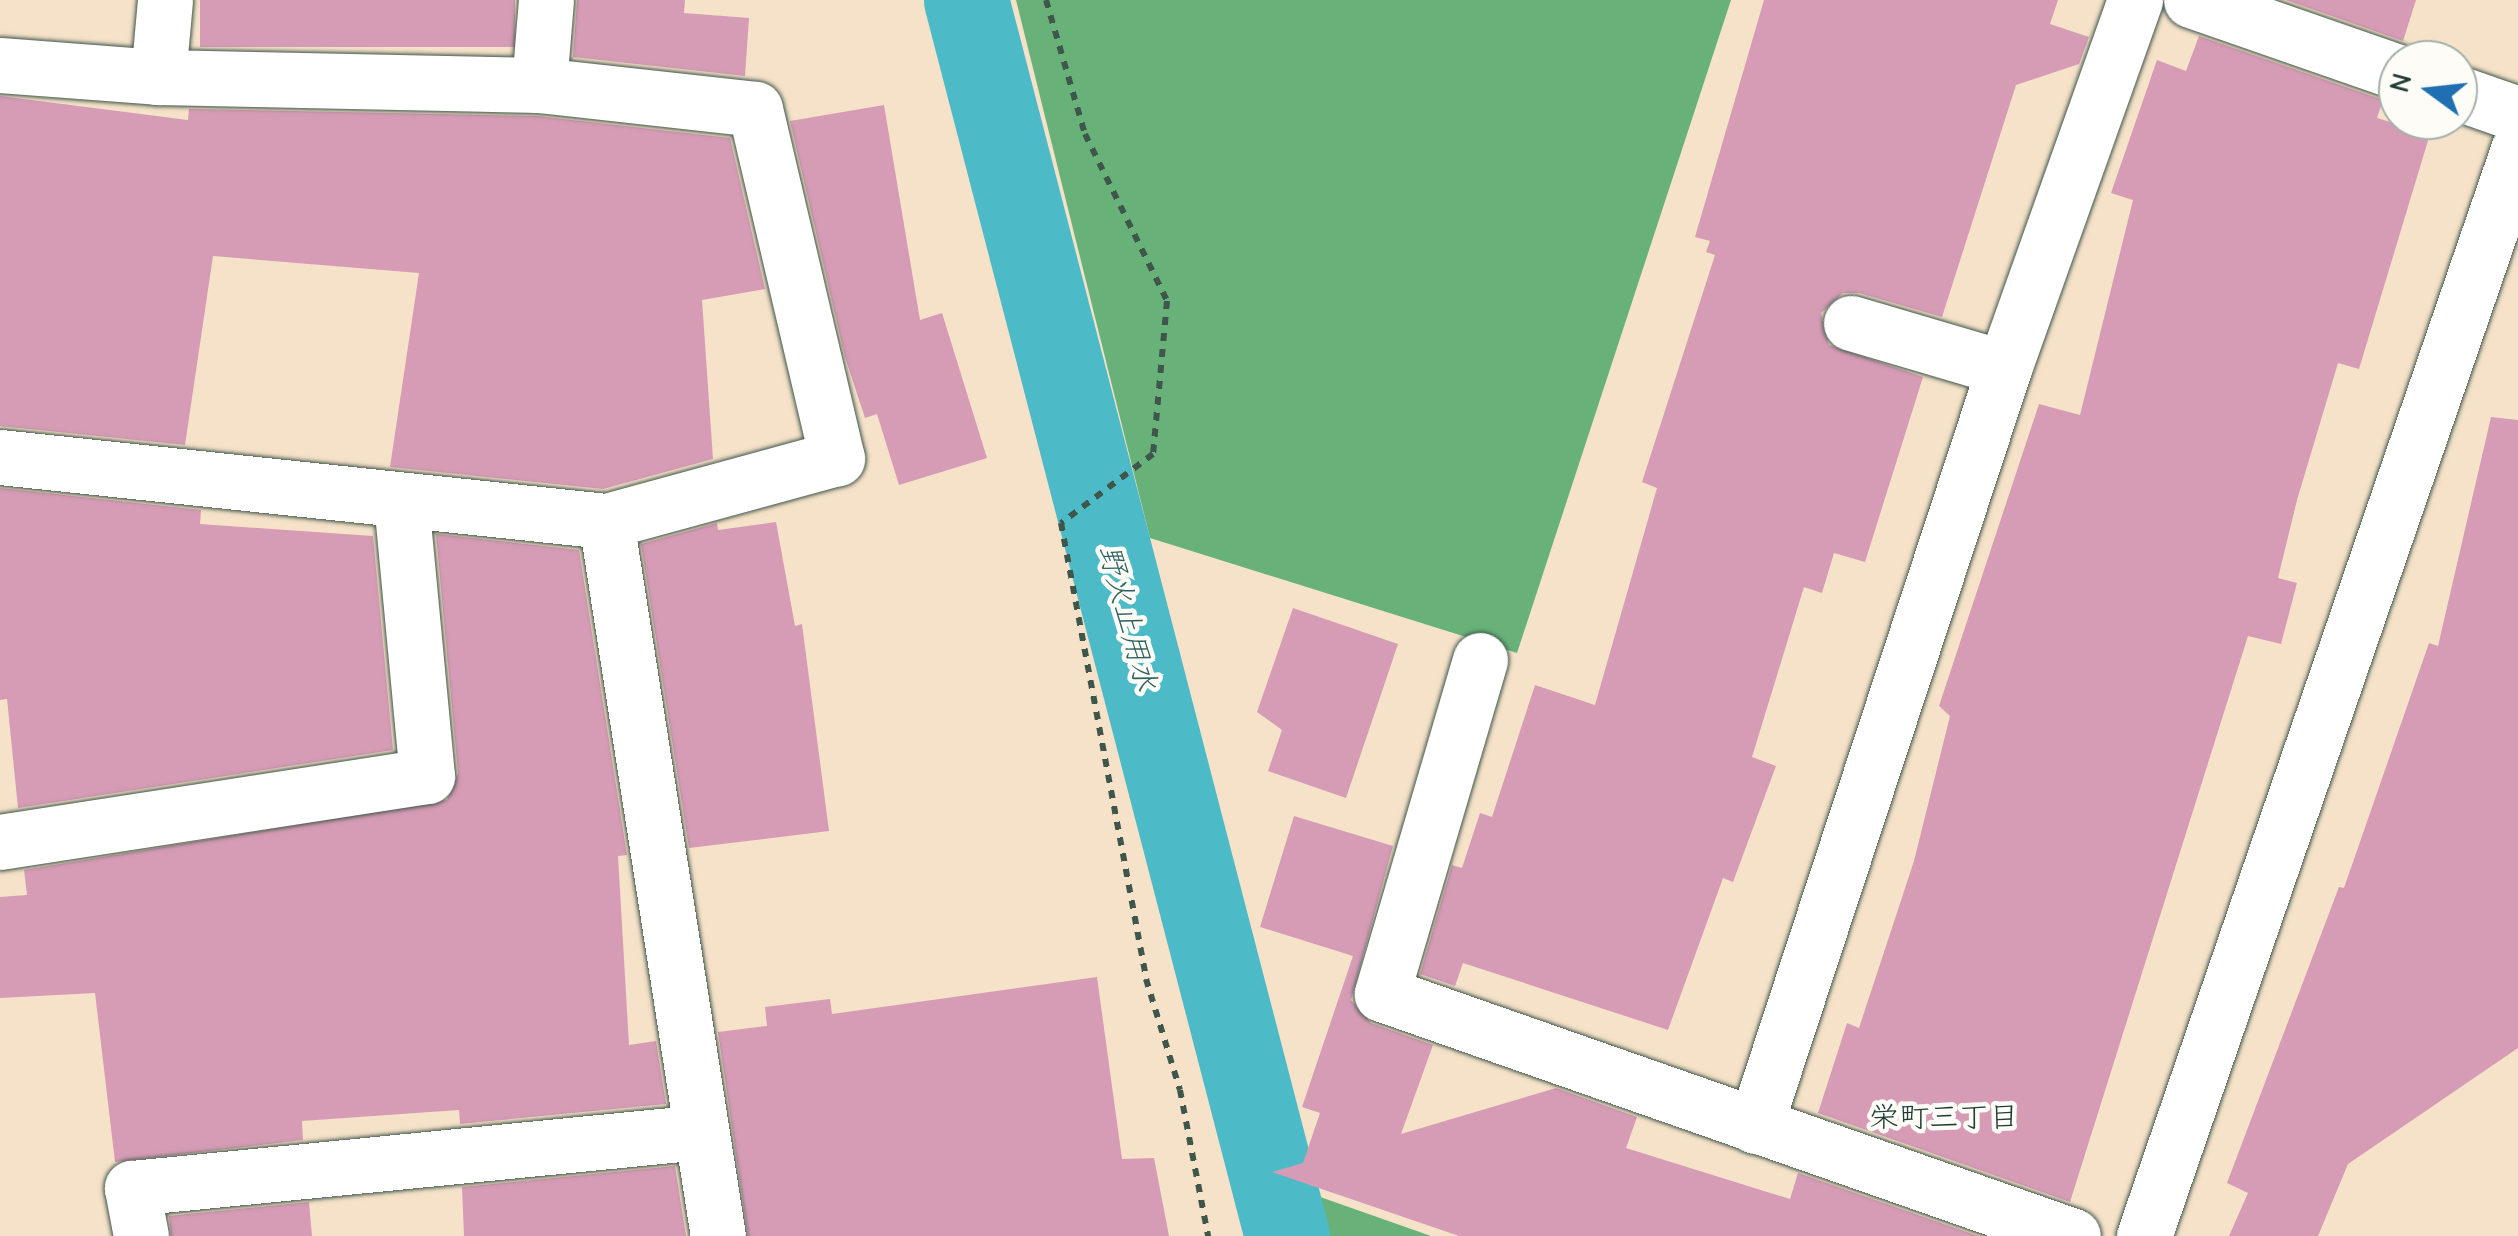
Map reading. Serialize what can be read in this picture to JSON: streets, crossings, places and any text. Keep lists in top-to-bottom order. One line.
{"districts":["栄町三丁目"],"water":["野火止用水"],"north":"left"}
